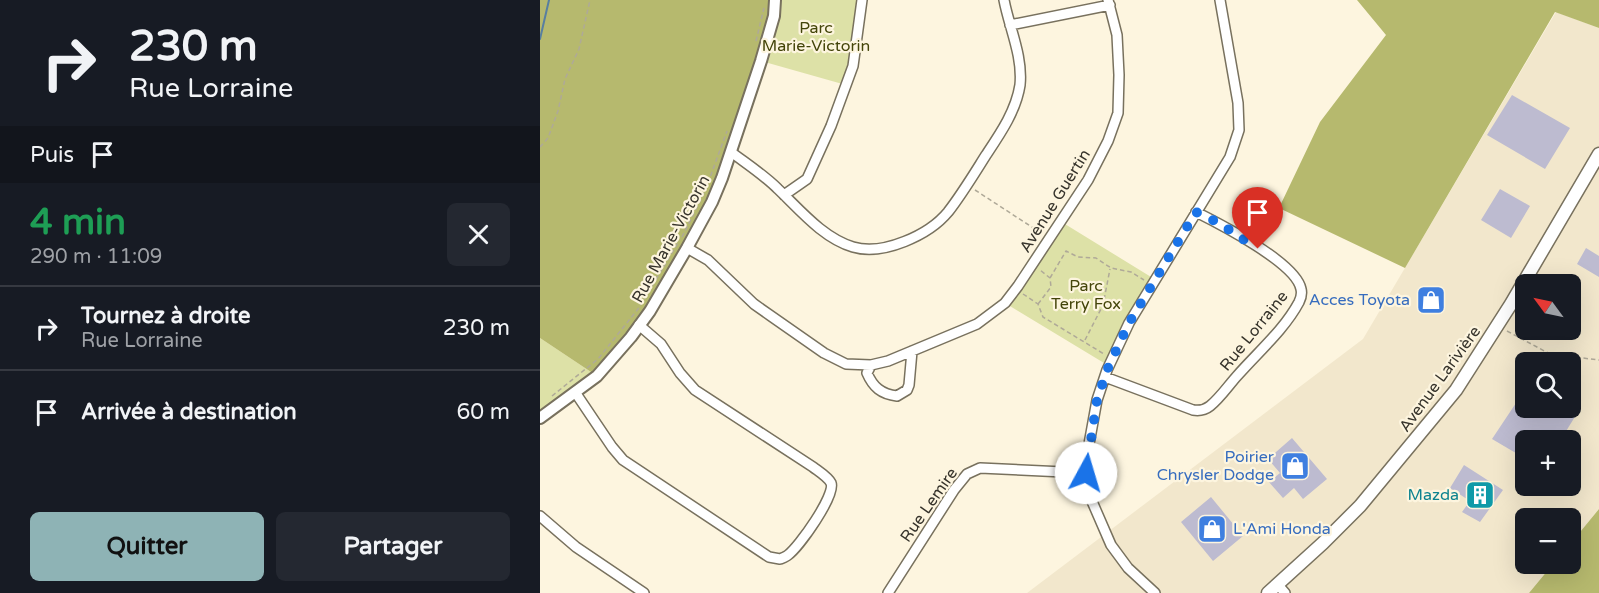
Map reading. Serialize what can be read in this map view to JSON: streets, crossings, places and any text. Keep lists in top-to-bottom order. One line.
{"streets":{"main road":["Avenue Larivière"],"street":["Avenue Guertin","Rue Marie-Victorin","Rue Lorraine","Rue Lemire"]},"crossings":[["Avenue Guertin","Rue Marie-Victorin"]],"parks":["Parc Marie-Victorin","Parc Terry Fox"],"places":{"shop":["Acces Toyota","Poirier Chrysler Dodge","L'Ami Honda"],"building":["Mazda"]},"north":"top left","page":{"turn":["230 m","Rue Lorraine"],"then":"Puis","heading":["4 min","290 m · 11:09"],"map_buttons":["+","−"],"list":[{"name":"Tournez à droite","note":"Rue Lorraine","value":"230 m"},{"name":"Arrivée à destination","value":"60 m"}],"buttons":["Quitter","Partager"]}}
